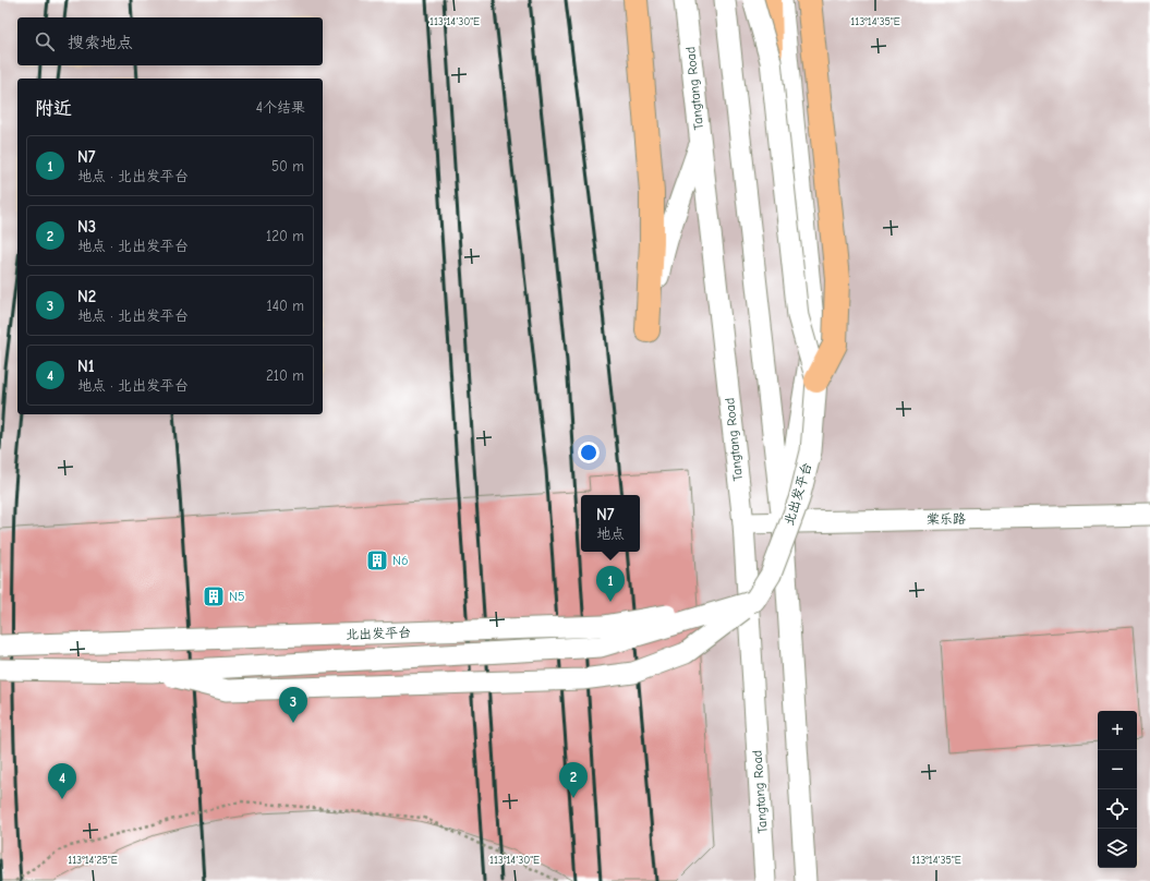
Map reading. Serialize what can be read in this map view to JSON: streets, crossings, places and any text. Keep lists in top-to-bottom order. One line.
{"streets":{"street":["Tangtang Road","北出发平台","棠乐路"]},"crossings":[["Tangtang Road","棠乐路"]],"places":{"building":["N6","N5"]},"page":{"search":"搜索地点","heading":["附近","4个结果"],"list":[{"mark":"1","name":"N7","note":"地点 · 北出发平台","value":"50 m"},{"mark":"2","name":"N3","note":"地点 · 北出发平台","value":"120 m"},{"mark":"3","name":"N2","note":"地点 · 北出发平台","value":"140 m"},{"mark":"4","name":"N1","note":"地点 · 北出发平台","value":"210 m"}],"popup":["N7","地点"],"pins":["1","3","2","4"],"map_buttons":["+","−"]},"coordinates":["113°14'30\"E","113°14'35\"E","113°14'25\"E"]}
